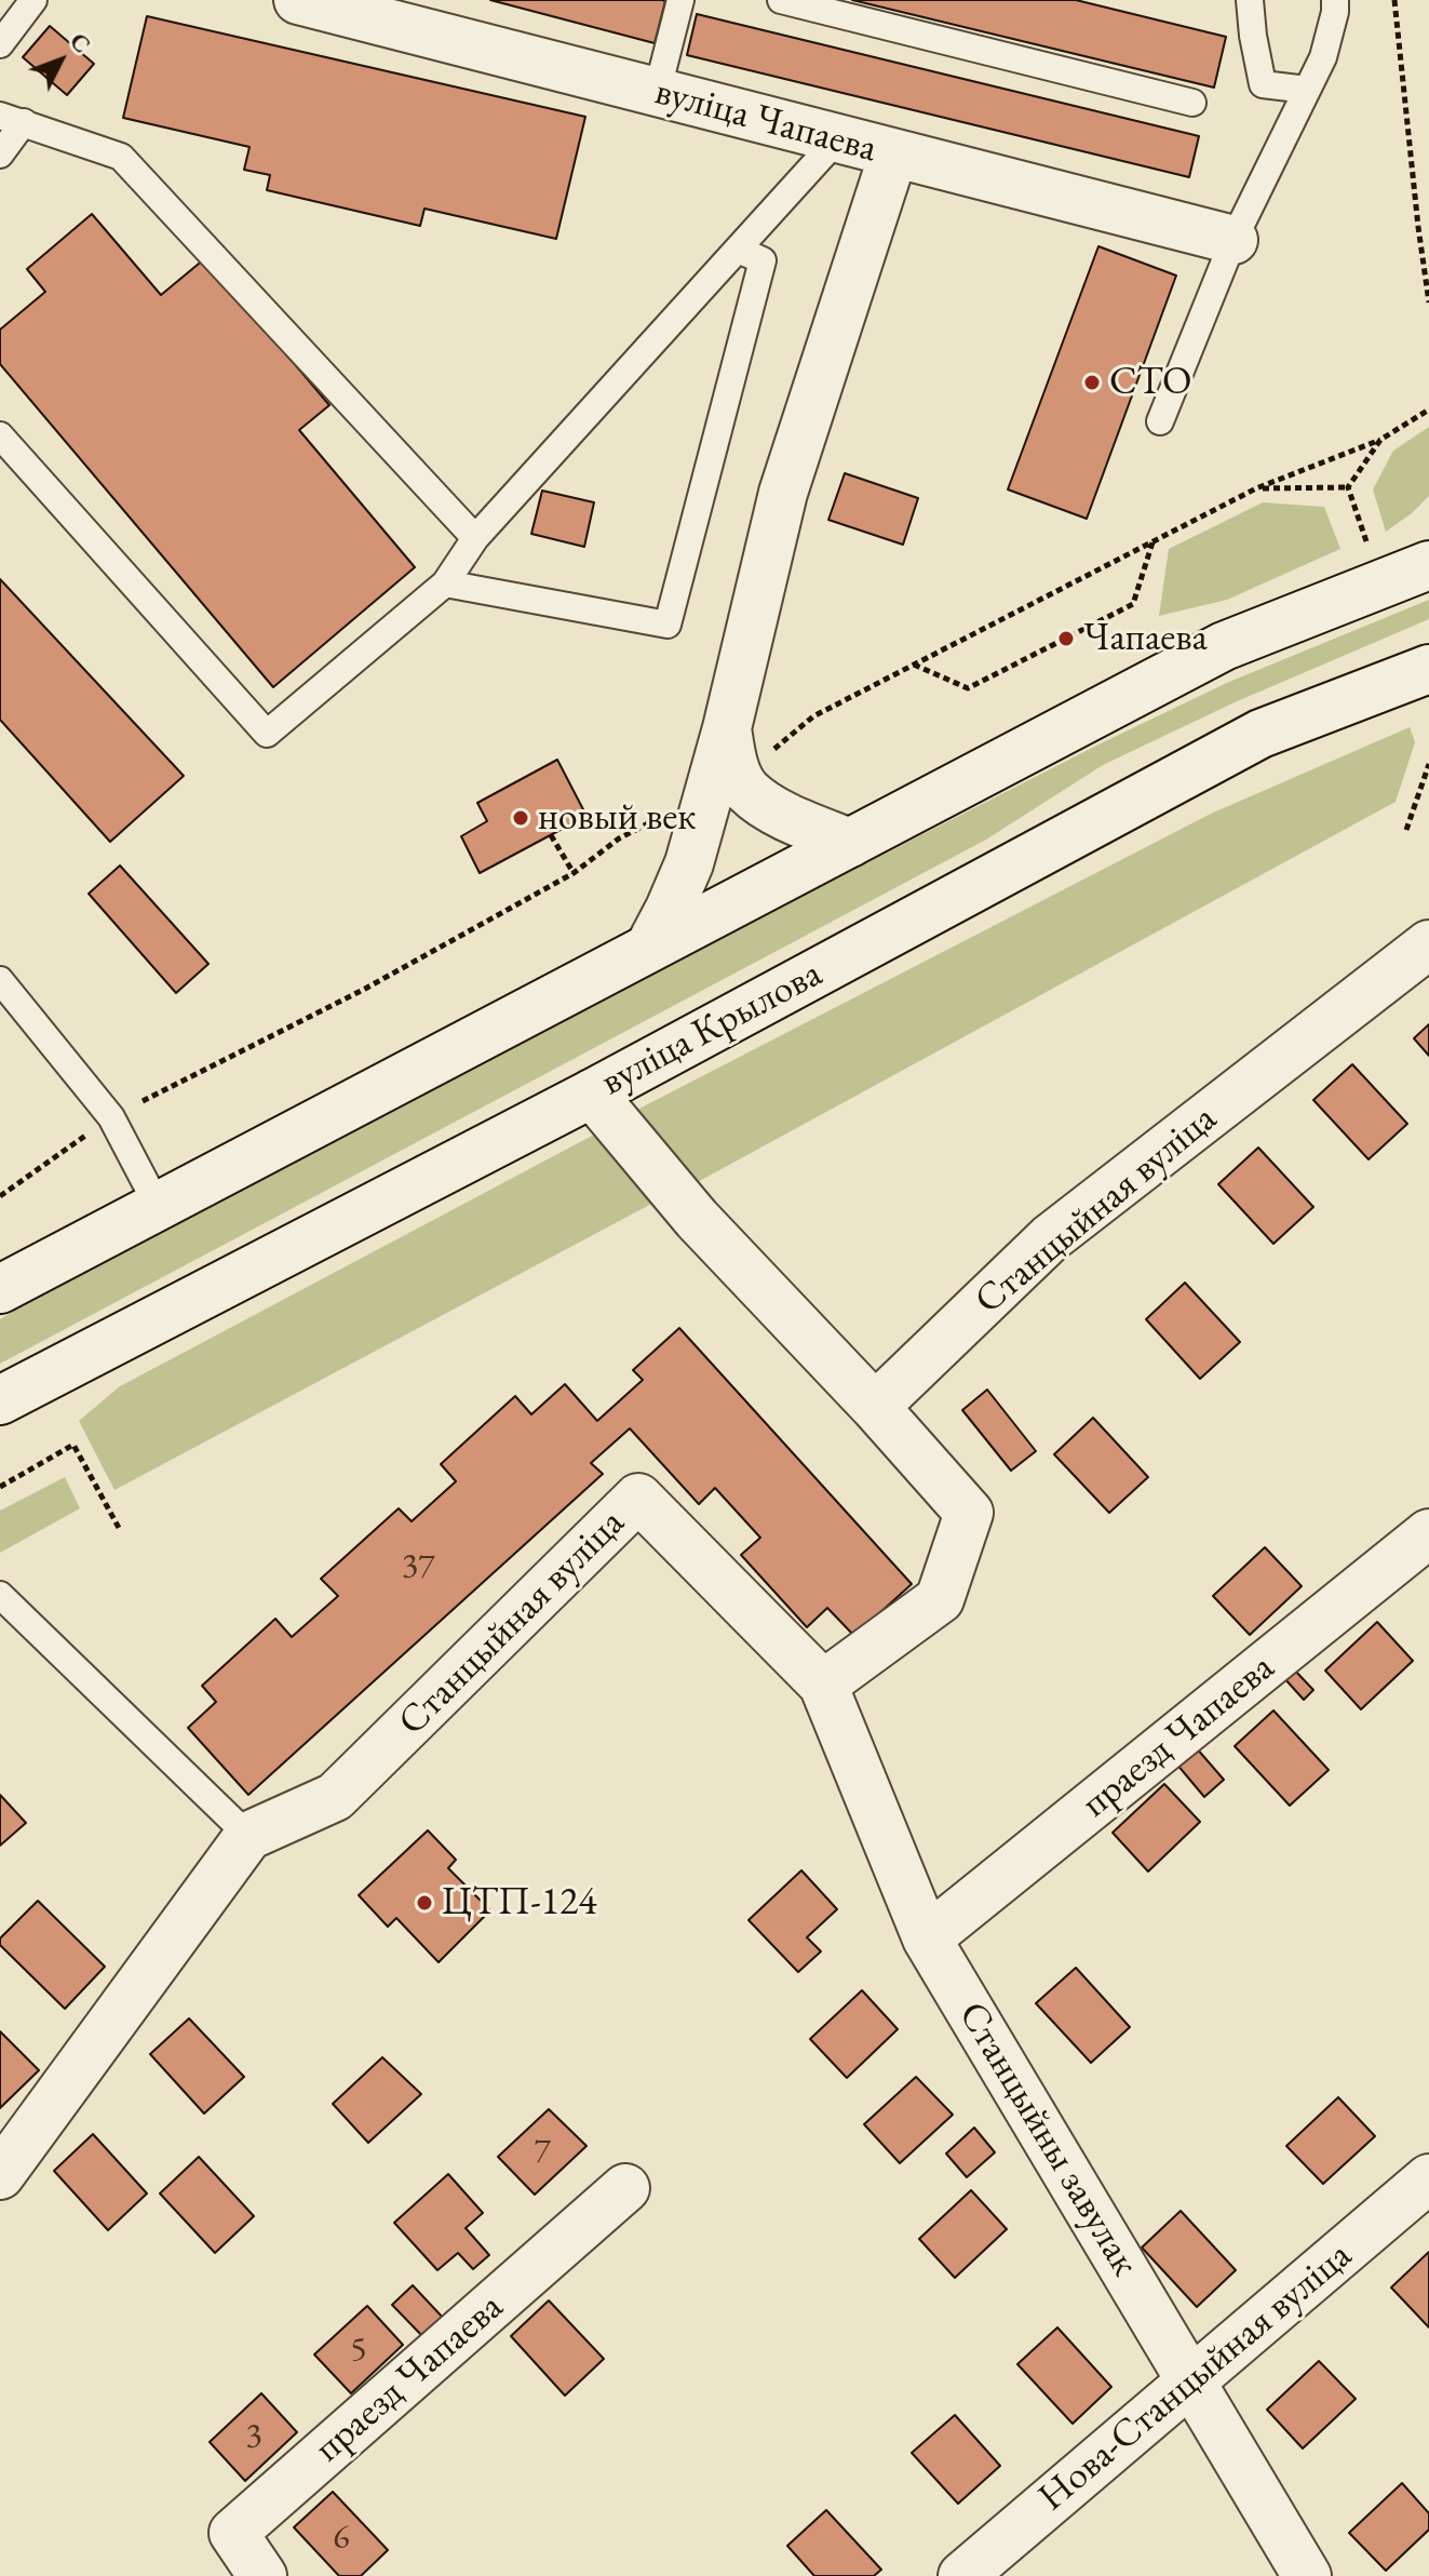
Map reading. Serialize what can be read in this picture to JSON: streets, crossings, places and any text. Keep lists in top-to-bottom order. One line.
{"streets":{"street":["вуліца Чапаева","вуліца Крылова","Станцыйная вуліца","праезд Чапаева","Станцыйны завулак","Нова-Станцыйная вуліца"]},"crossings":[["Станцыйная вуліца","Станцыйны завулак"],["праезд Чапаева","Станцыйны завулак"],["Станцыйны завулак","Нова-Станцыйная вуліца"]],"places":["СТО","Чапаева","новый век","ЦТП-124"],"house_numbers":["37","7","5","3","6"],"north":"top right"}
